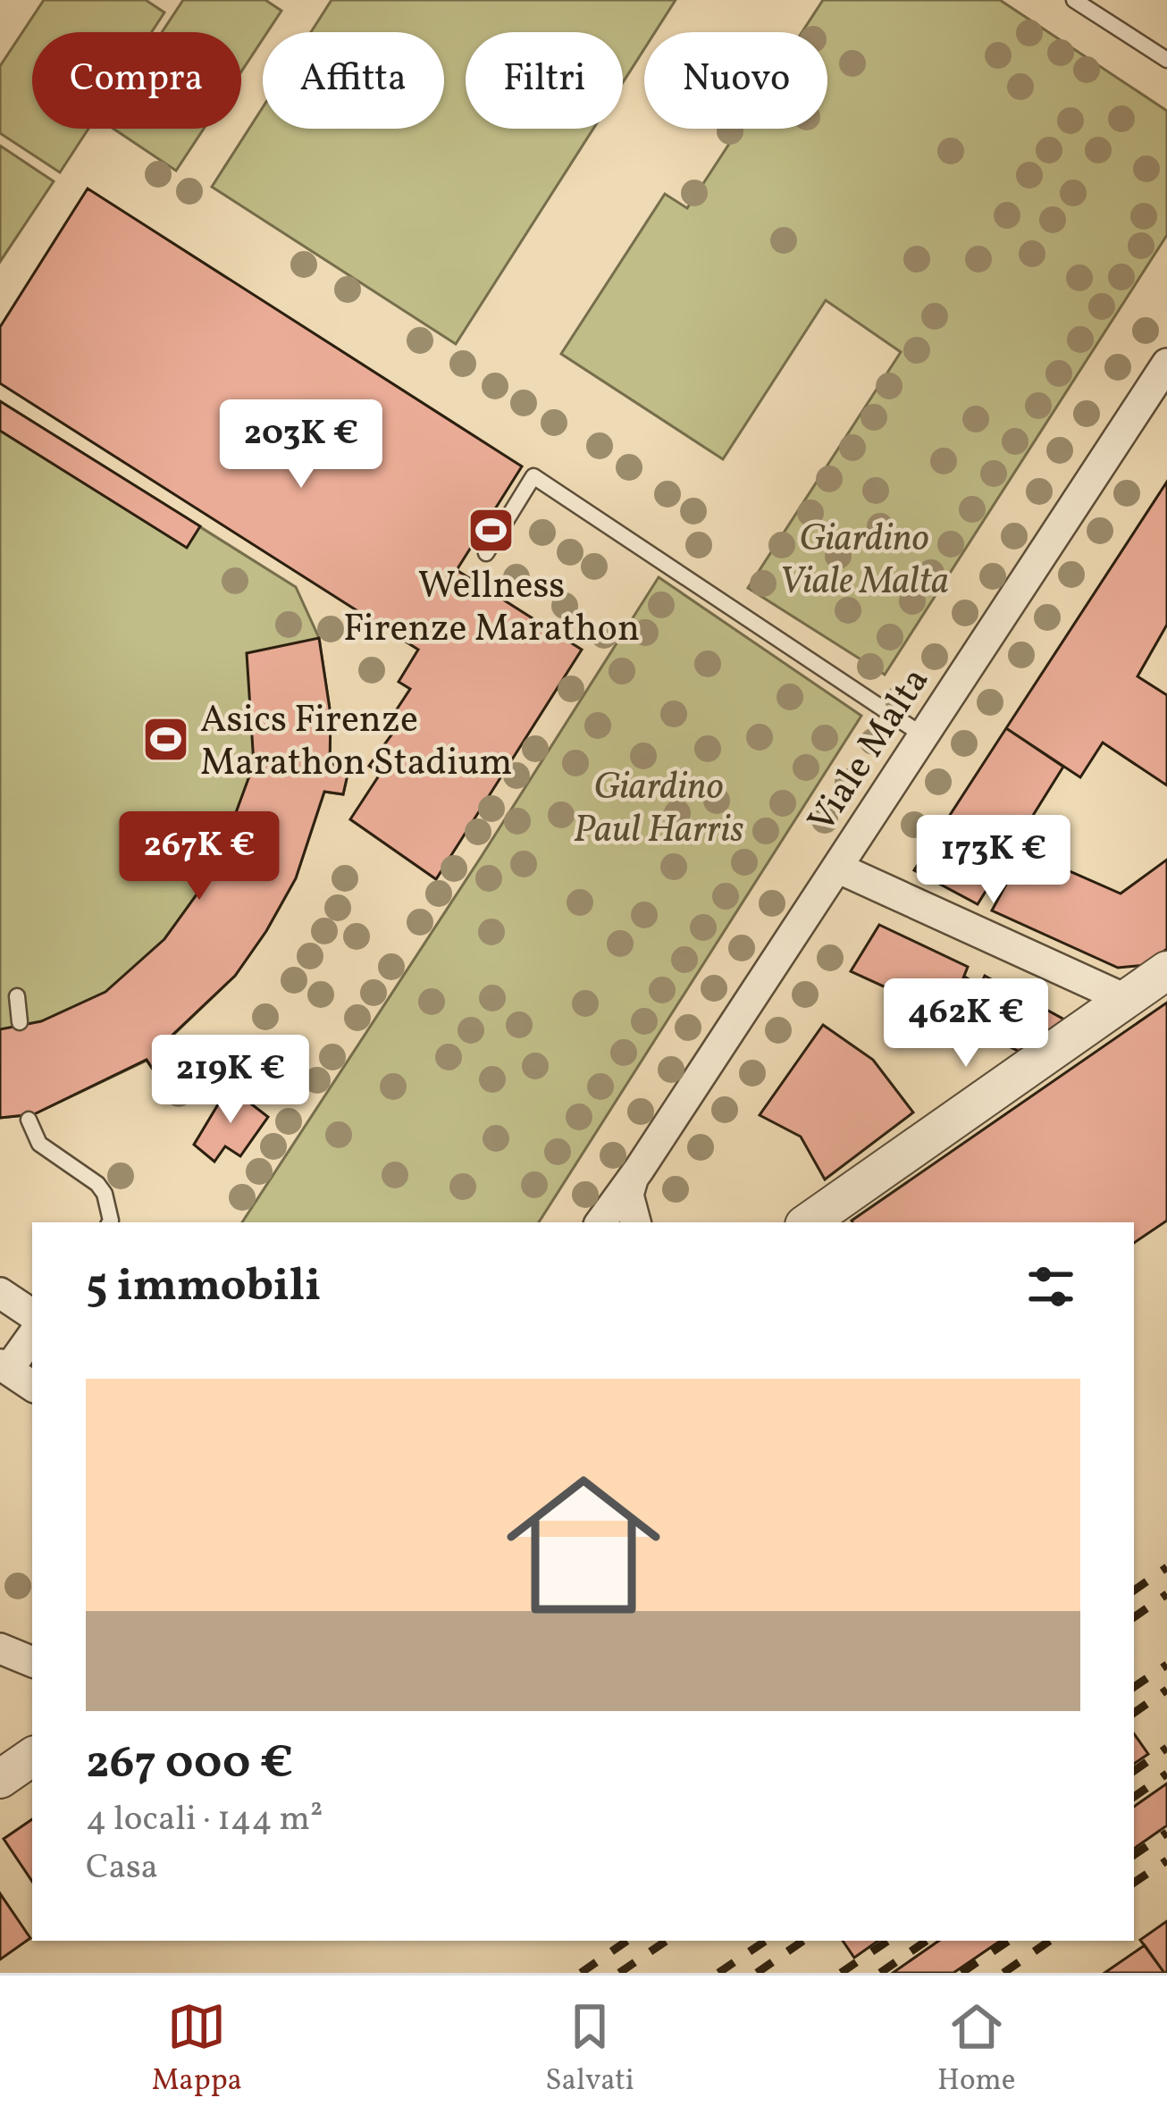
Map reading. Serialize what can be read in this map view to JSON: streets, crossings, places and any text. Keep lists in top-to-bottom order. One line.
{"streets":{"street":["Viale Malta"]},"parks":["Giardino Viale Malta","Giardino Paul Harris"],"places":{"sports":["Wellness Firenze Marathon","Asics Firenze Marathon Stadium"]},"page":{"chip":["Compra","Affitta","Filtri","Nuovo"],"price":["203K €","267K €","173K €","462K €","219K €"],"heading":"5 immobili","list":[{"name":"267 000 €","note":"4 locali · 144 m² · Casa"}],"tabs":["Mappa","Salvati","Home"]}}
